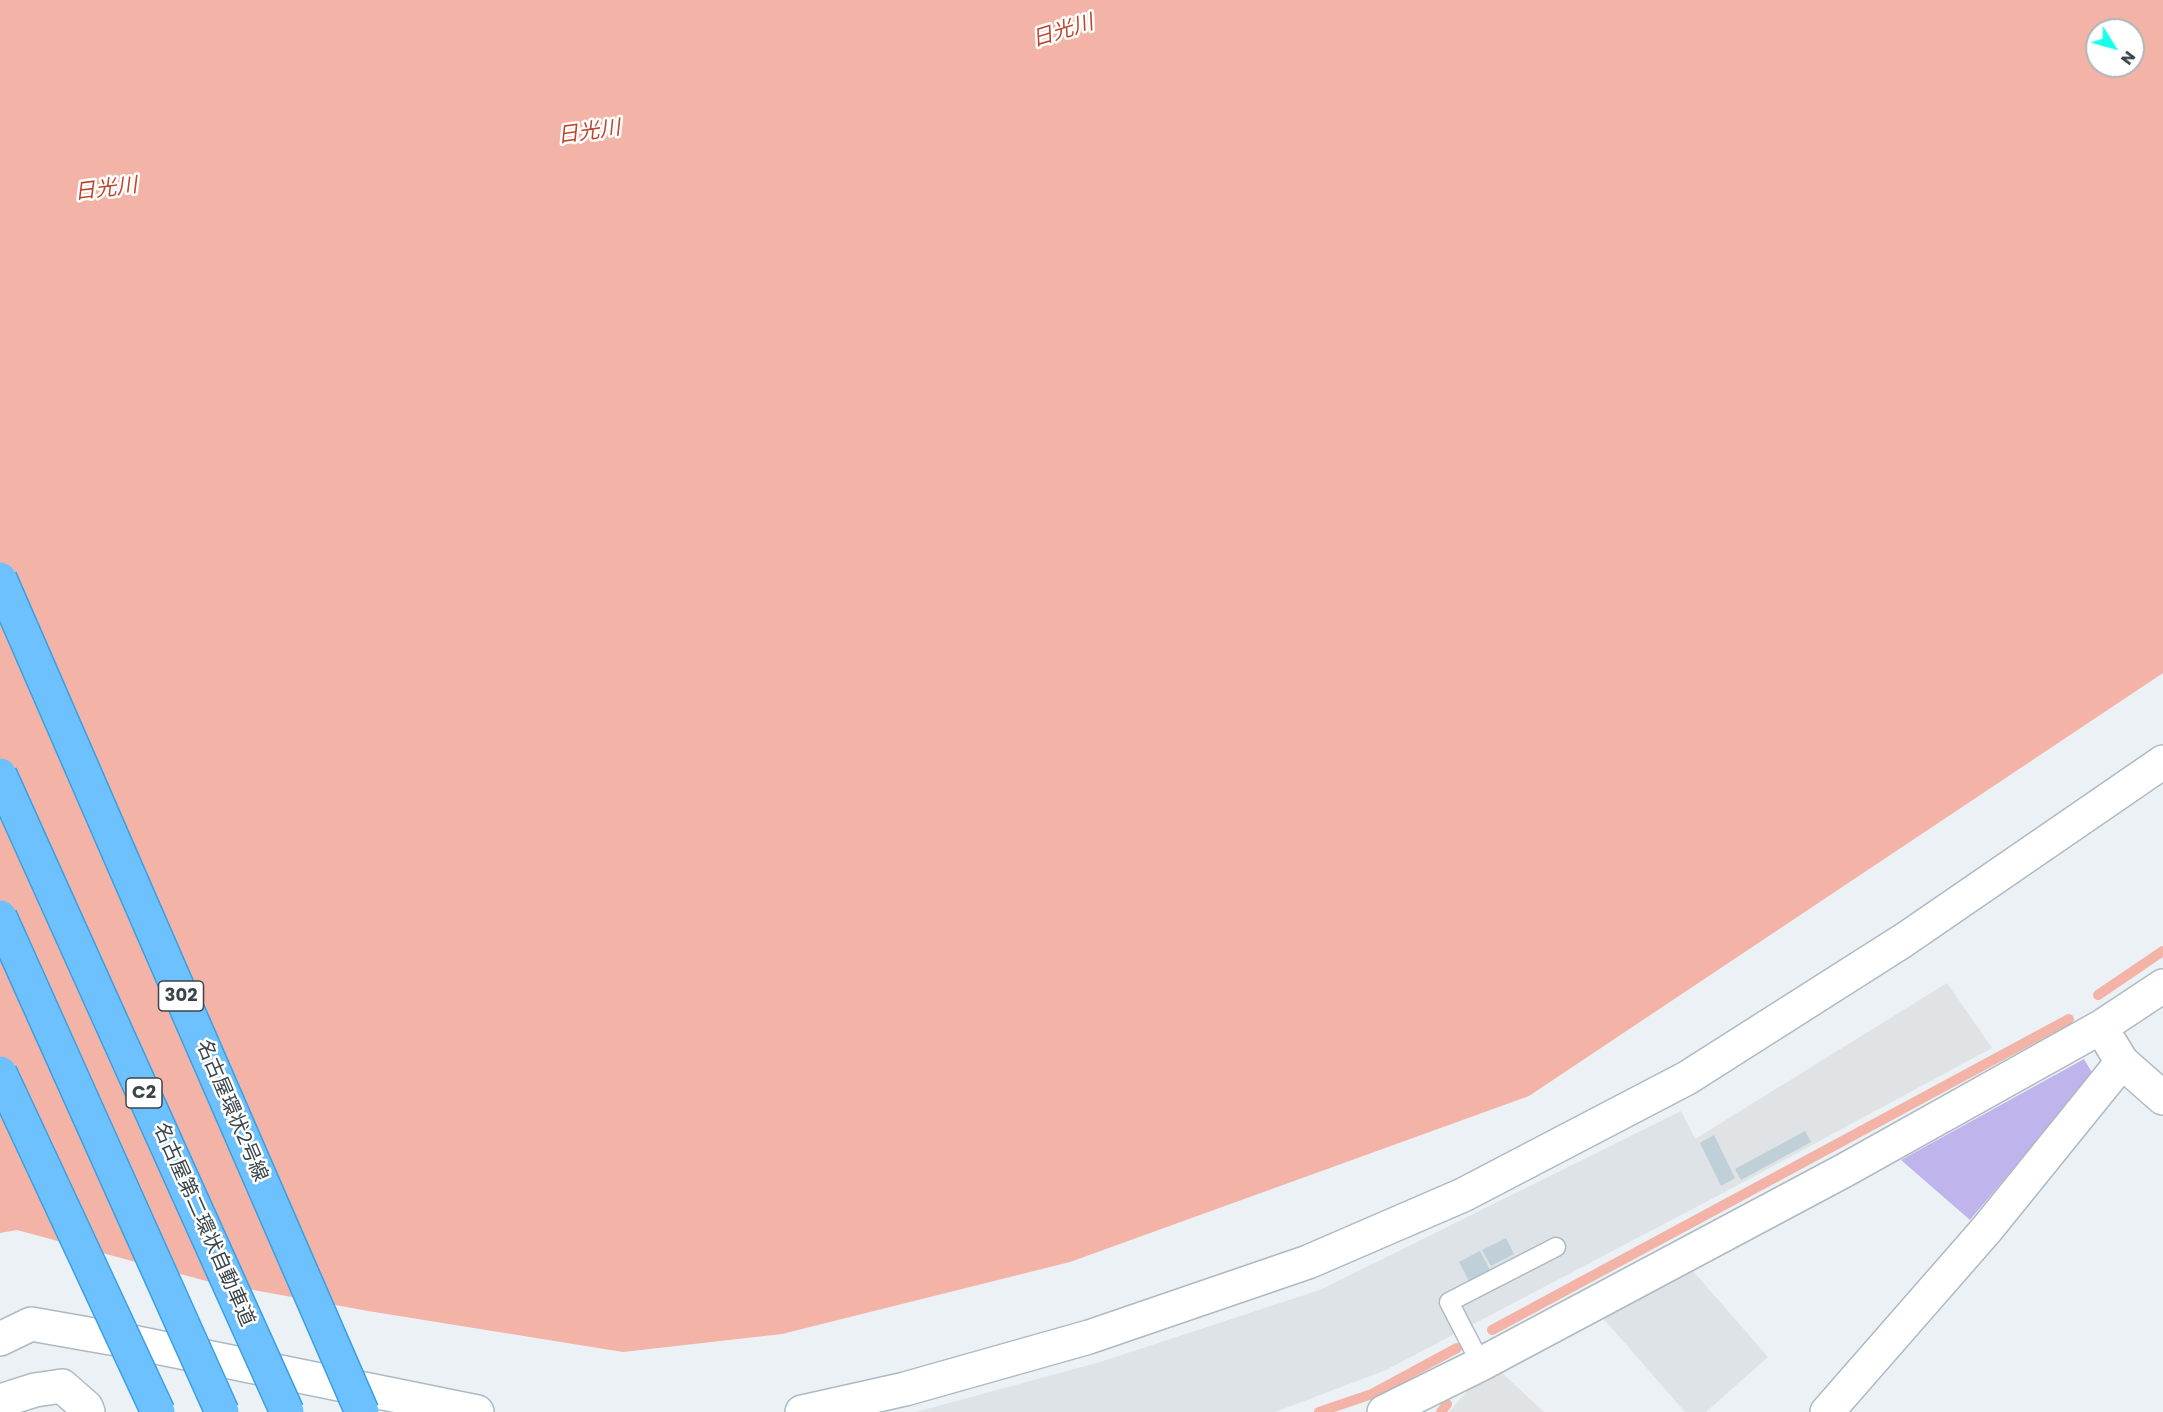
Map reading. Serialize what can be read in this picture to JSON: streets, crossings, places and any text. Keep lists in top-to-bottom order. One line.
{"streets":{"highway":["302","C2","名古屋環状2号線","名古屋第二環状自動車道"]},"water":["日光川"],"north":"bottom right"}
